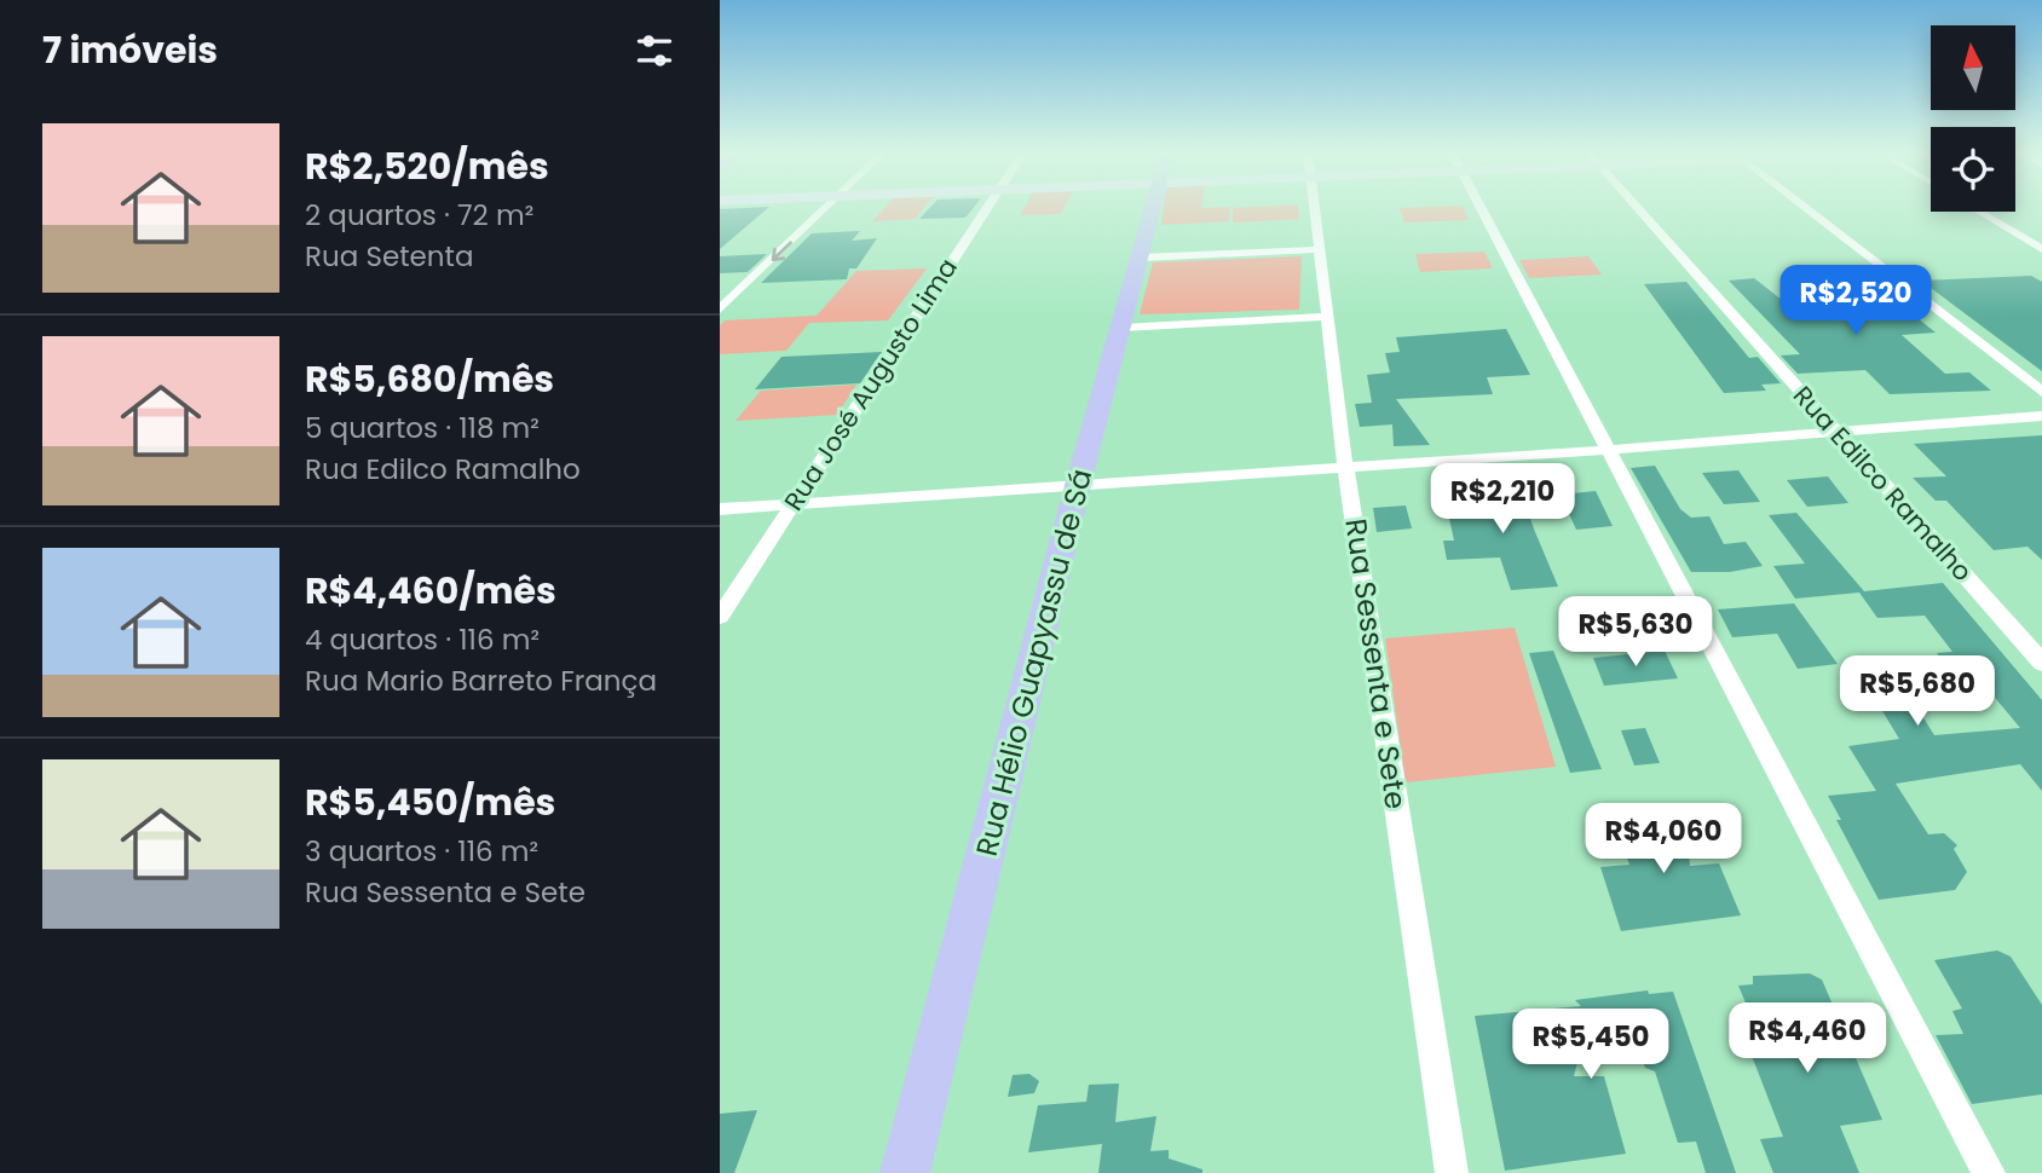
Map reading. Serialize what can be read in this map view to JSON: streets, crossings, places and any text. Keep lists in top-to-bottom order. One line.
{"streets":{"main road":["Rua Hélio Guapyassu de Sá"],"street":["Rua José Augusto Lima","Rua Edilco Ramalho","Rua Sessenta e Sete"]},"north":"top","page":{"heading":"7 imóveis","list":[{"name":"R$2,520/mês","note":"2 quartos · 72 m² · Rua Setenta"},{"name":"R$5,680/mês","note":"5 quartos · 118 m² · Rua Edilco Ramalho"},{"name":"R$4,460/mês","note":"4 quartos · 116 m² · Rua Mario Barreto França"},{"name":"R$5,450/mês","note":"3 quartos · 116 m² · Rua Sessenta e Sete"}],"price":["R$2,520","R$2,210","R$5,630","R$5,680","R$4,060","R$4,460","R$5,450"]}}
